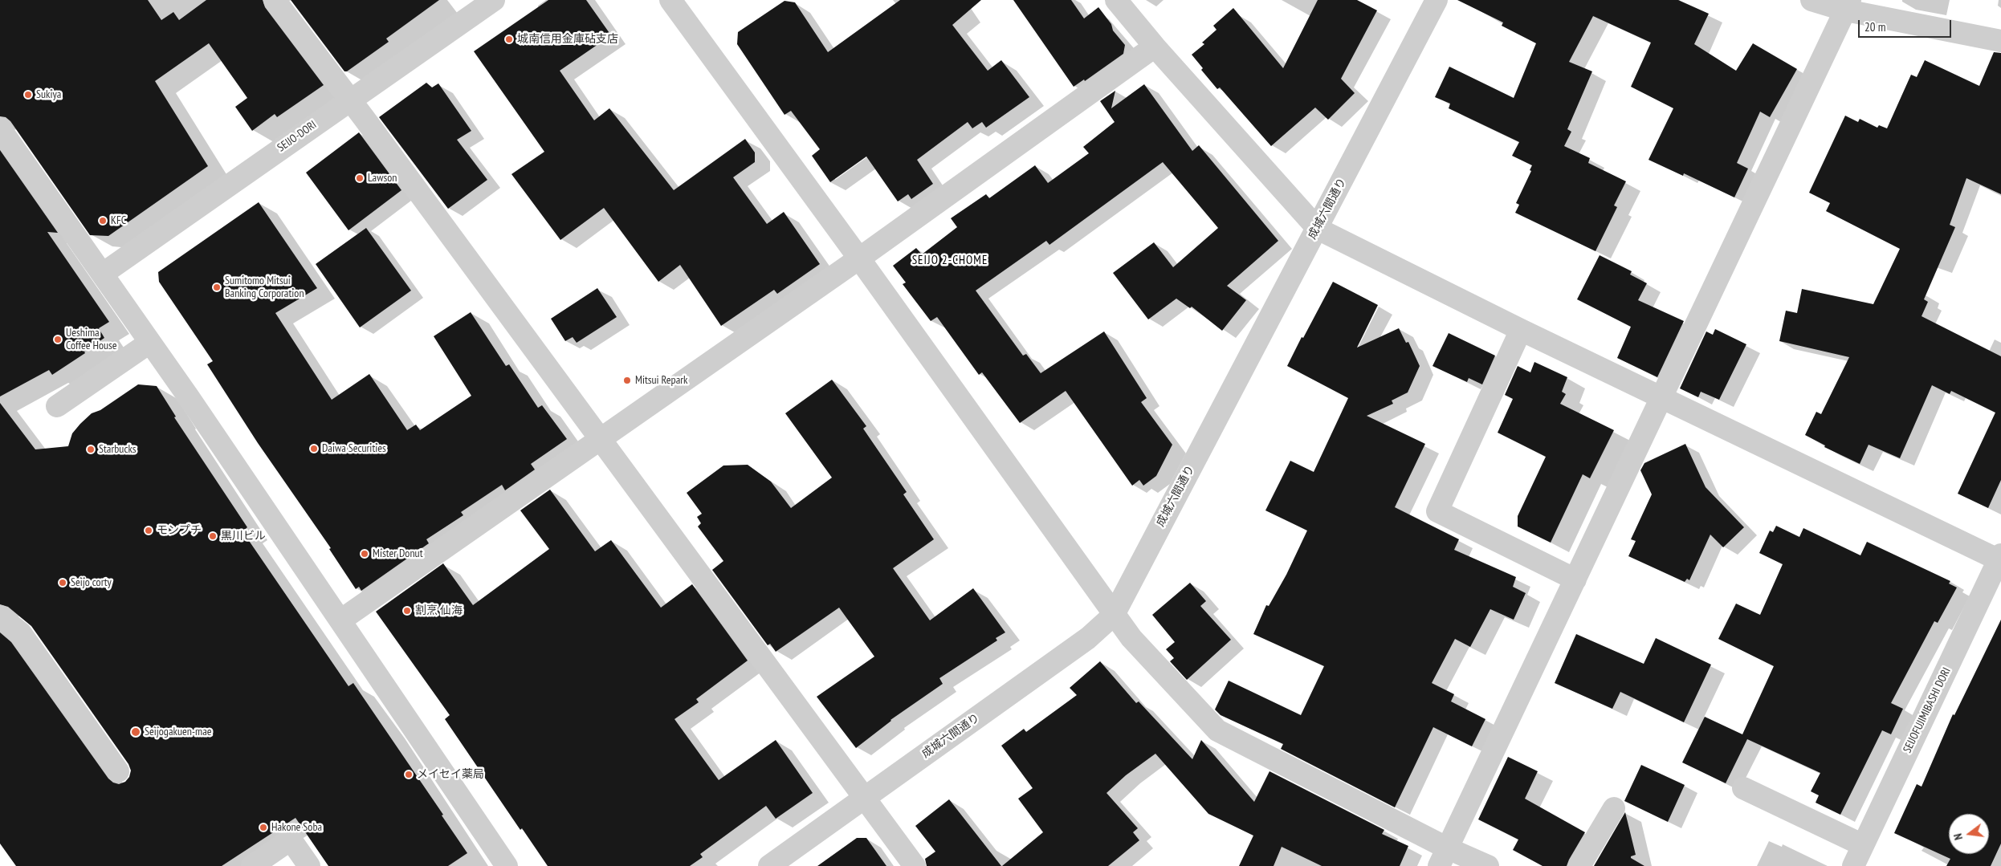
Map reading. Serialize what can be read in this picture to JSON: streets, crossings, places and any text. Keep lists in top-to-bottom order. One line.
{"streets":{"street":["SEIJO-DORI","成城六間通り","SEIJOFUJIMIBASHI DORI"]},"districts":["SEIJO 2-CHOME"],"places":["城南信用金庫砧支店","Sukiya","Lawson","KFC","Sumitomo Mitsui Banking Corporation","Ueshima Coffee House","Mitsui Repark","Daiwa Securities","Starbucks","モンプチ","黒川ビル","Mister Donut","Seijo corty","割烹 仙海","Seijogakuen-mae","メイセイ薬局","Hakone Soba"],"scale_bar":"20 m","north":"left"}
